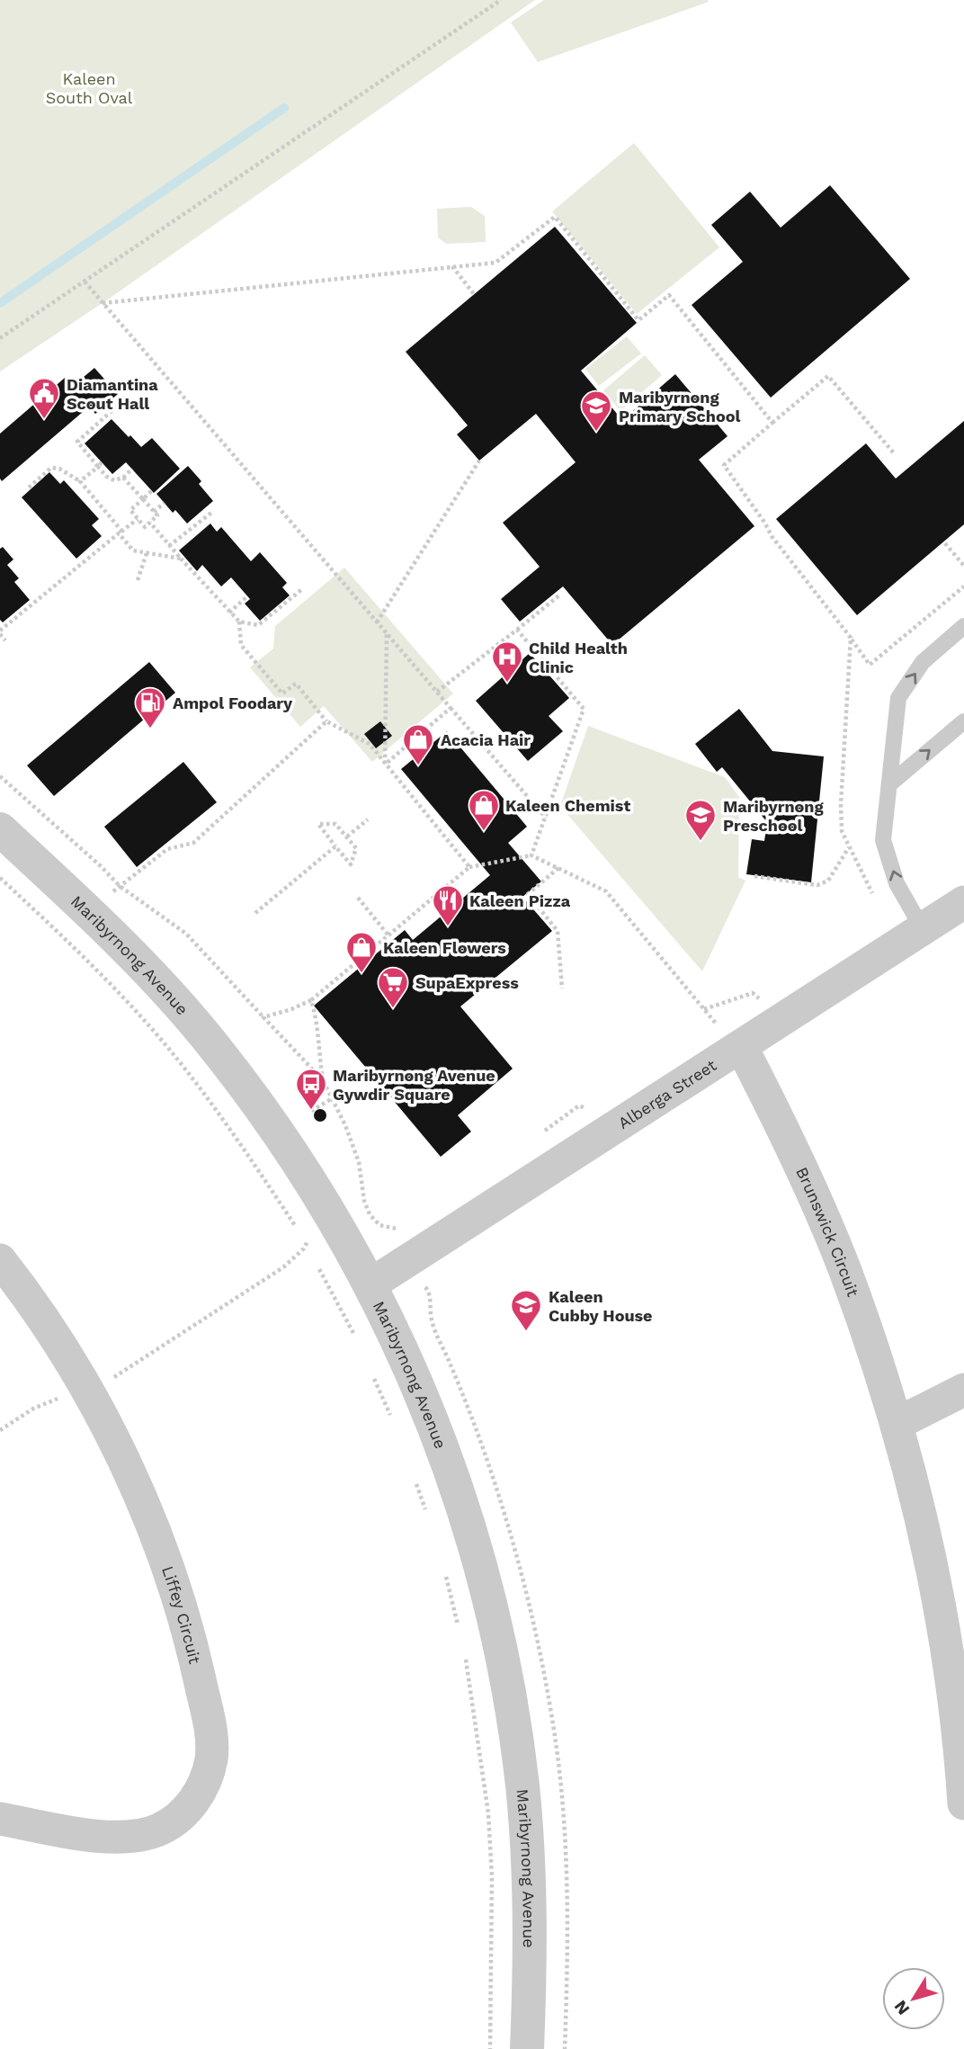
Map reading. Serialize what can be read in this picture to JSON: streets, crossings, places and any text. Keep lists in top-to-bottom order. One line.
{"streets":{"street":["Maribyrnong Avenue","Alberga Street","Brunswick Circuit","Liffey Circuit"]},"crossings":[["Maribyrnong Avenue","Alberga Street"],["Alberga Street","Brunswick Circuit"]],"parks":["Kaleen South Oval"],"places":{"public building":["Diamantina Scout Hall"],"school or university":["Maribyrnong Primary School","Maribyrnong Preschool","Kaleen Cubby House"],"hospital":["Child Health Clinic"],"fuel station":["Ampol Foodary"],"shop":["Acacia Hair","Kaleen Chemist","Kaleen Flowers"],"restaurant":["Kaleen Pizza"],"supermarket":["SupaExpress"],"bus stop":["Maribyrnong Avenue Gywdir Square"]},"north":"bottom left"}
